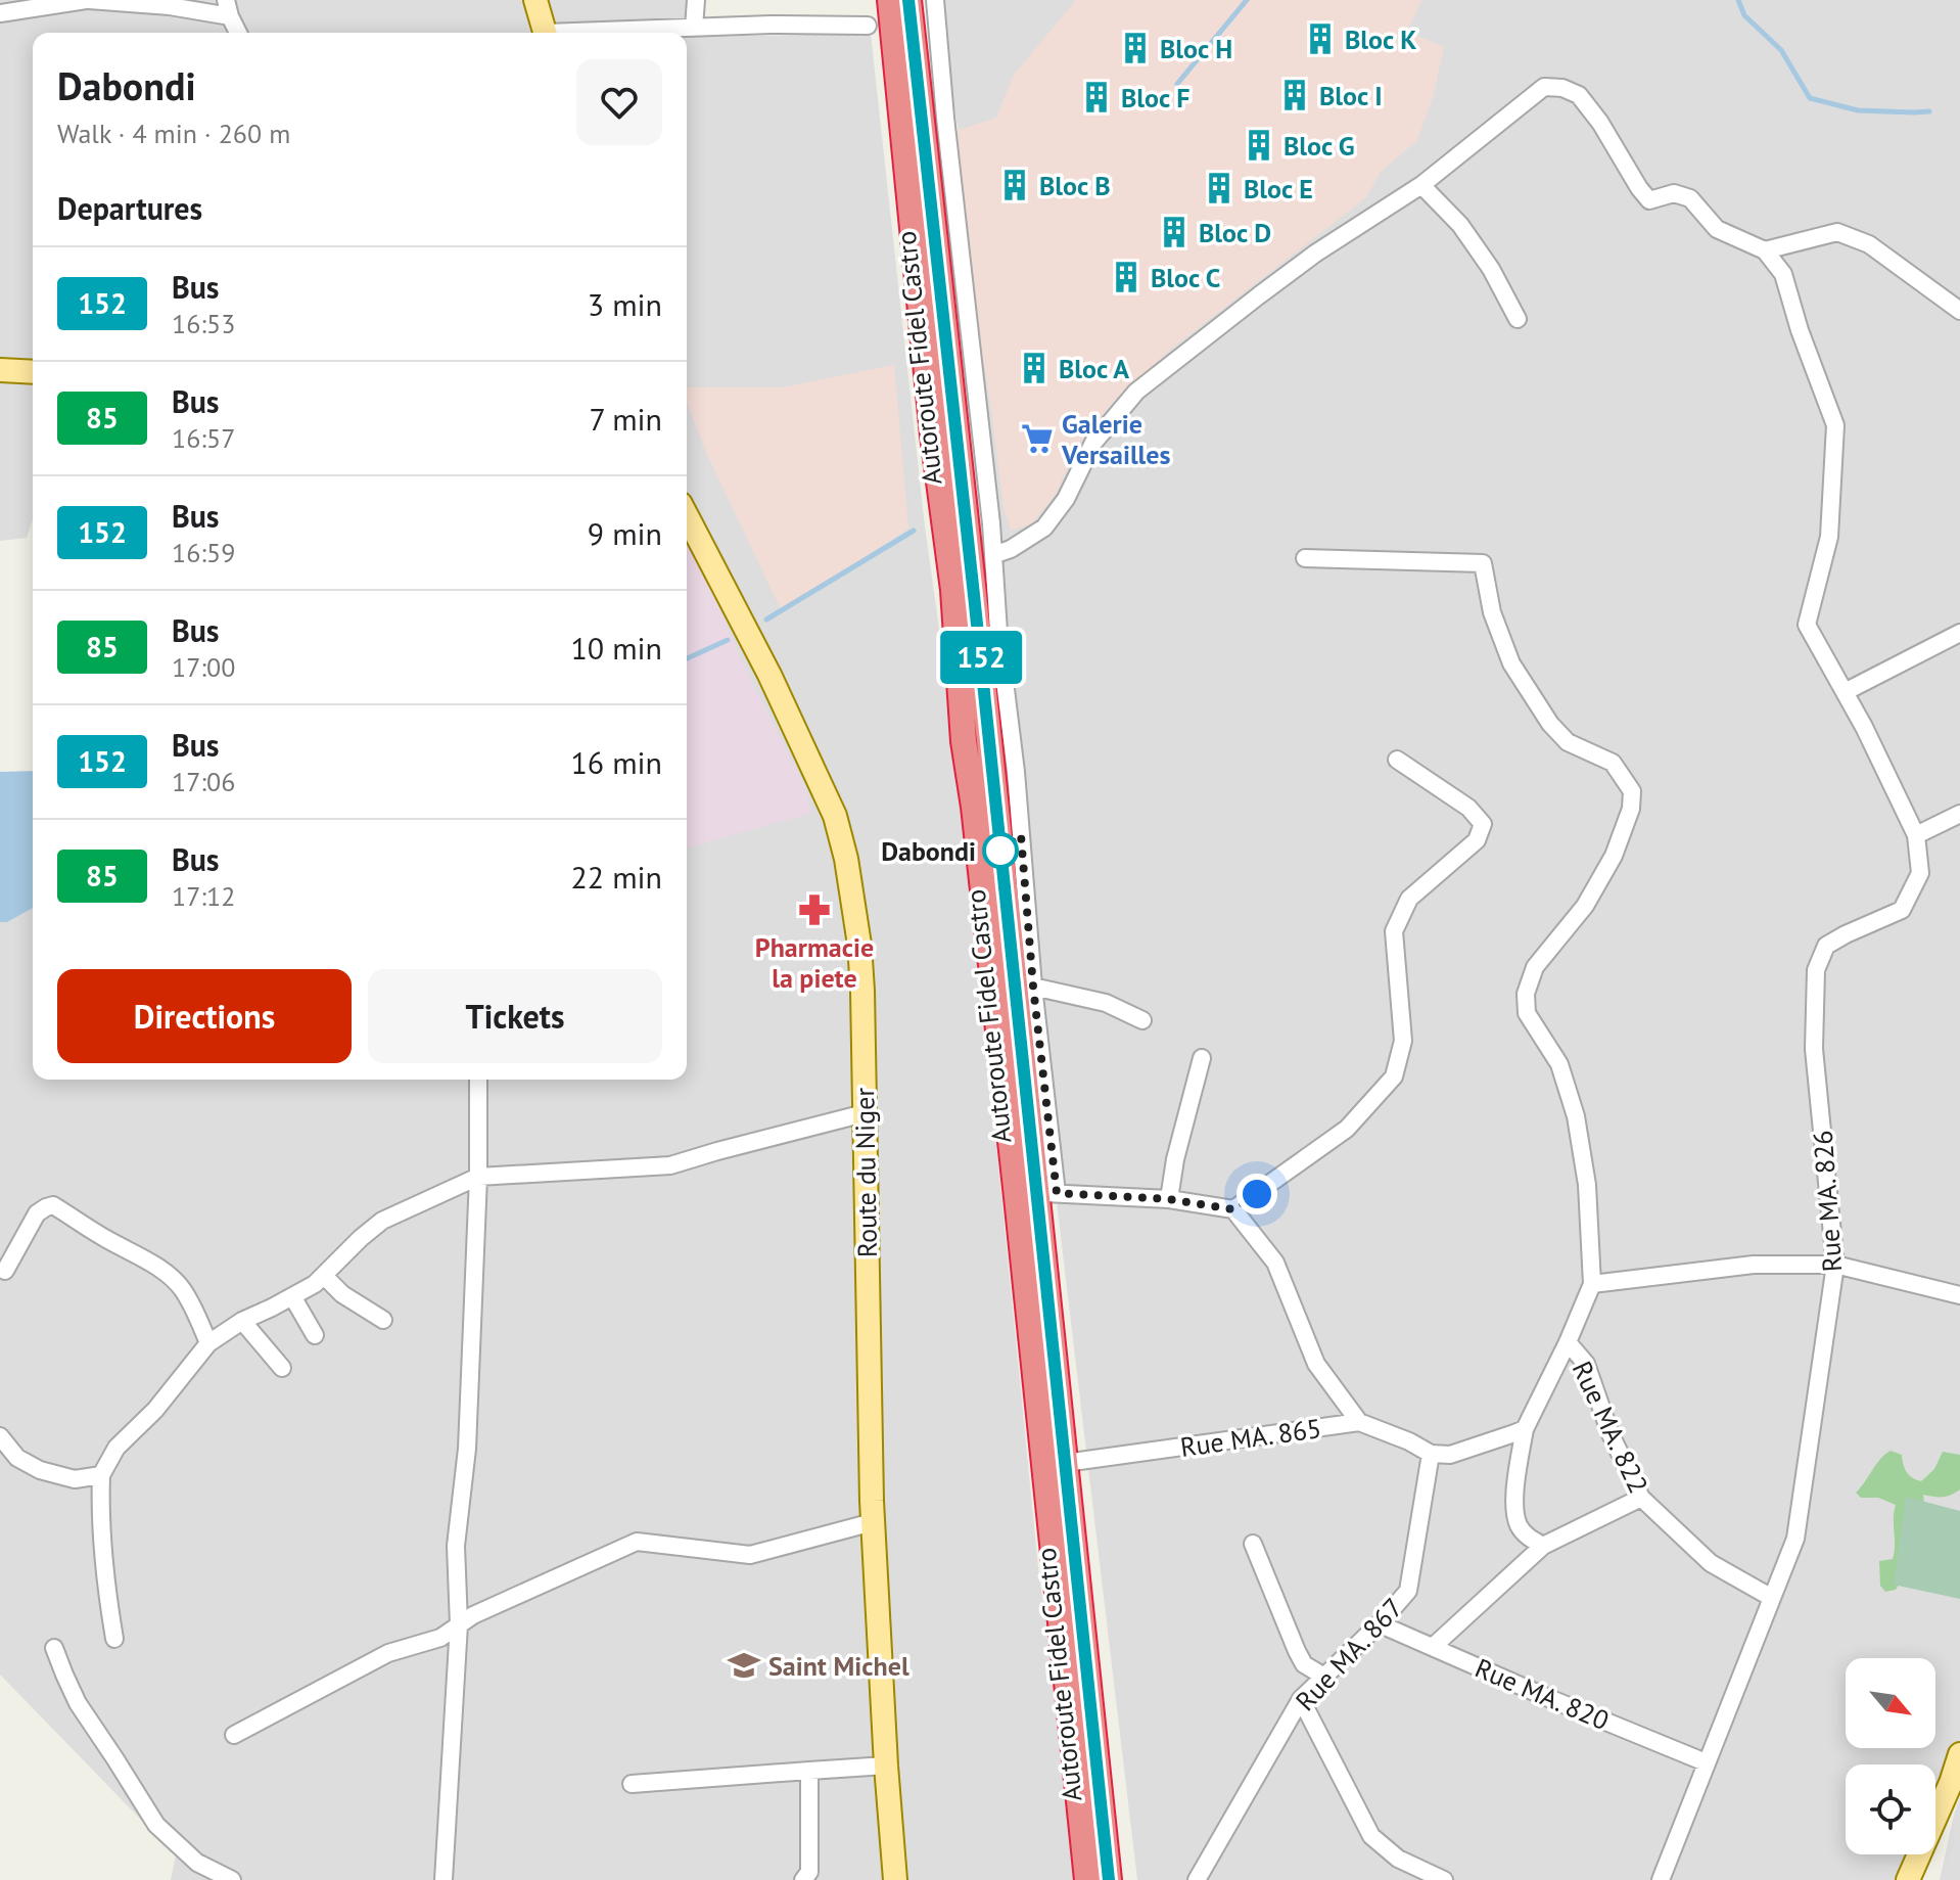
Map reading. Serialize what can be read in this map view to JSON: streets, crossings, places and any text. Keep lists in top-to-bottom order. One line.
{"streets":{"highway":["Autoroute Fidel Castro"],"main road":["Route du Niger"],"street":["Rue MA. 826","Rue MA. 822","Rue MA. 865","Rue MA. 867","Rue MA. 820"]},"crossings":[["Autoroute Fidel Castro","Rue MA. 865"],["Rue MA. 826","Rue MA. 822"],["Rue MA. 826","Rue MA. 820"],["Rue MA. 865","Rue MA. 867"],["Rue MA. 867","Rue MA. 820"]],"places":{"building":["Bloc K","Bloc H","Bloc I","Bloc F","Bloc G","Bloc B","Bloc E","Bloc D","Bloc C","Bloc A"],"supermarket":["Galerie Versailles"],"other":["Dabondi"],"pharmacy":["Pharmacie la piete"],"school or university":["Saint Michel"]},"lines":["bus line 152"],"north":"bottom right","page":{"on_map":"152","heading":[["Dabondi","Walk · 4 min · 260 m"],"Departures"],"list":[{"mark":"152","name":"Bus","note":"16:53","value":"3 min"},{"mark":"85","name":"Bus","note":"16:57","value":"7 min"},{"mark":"152","name":"Bus","note":"16:59","value":"9 min"},{"mark":"85","name":"Bus","note":"17:00","value":"10 min"},{"mark":"152","name":"Bus","note":"17:06","value":"16 min"},{"mark":"85","name":"Bus","note":"17:12","value":"22 min"}],"buttons":["Directions","Tickets"]}}
